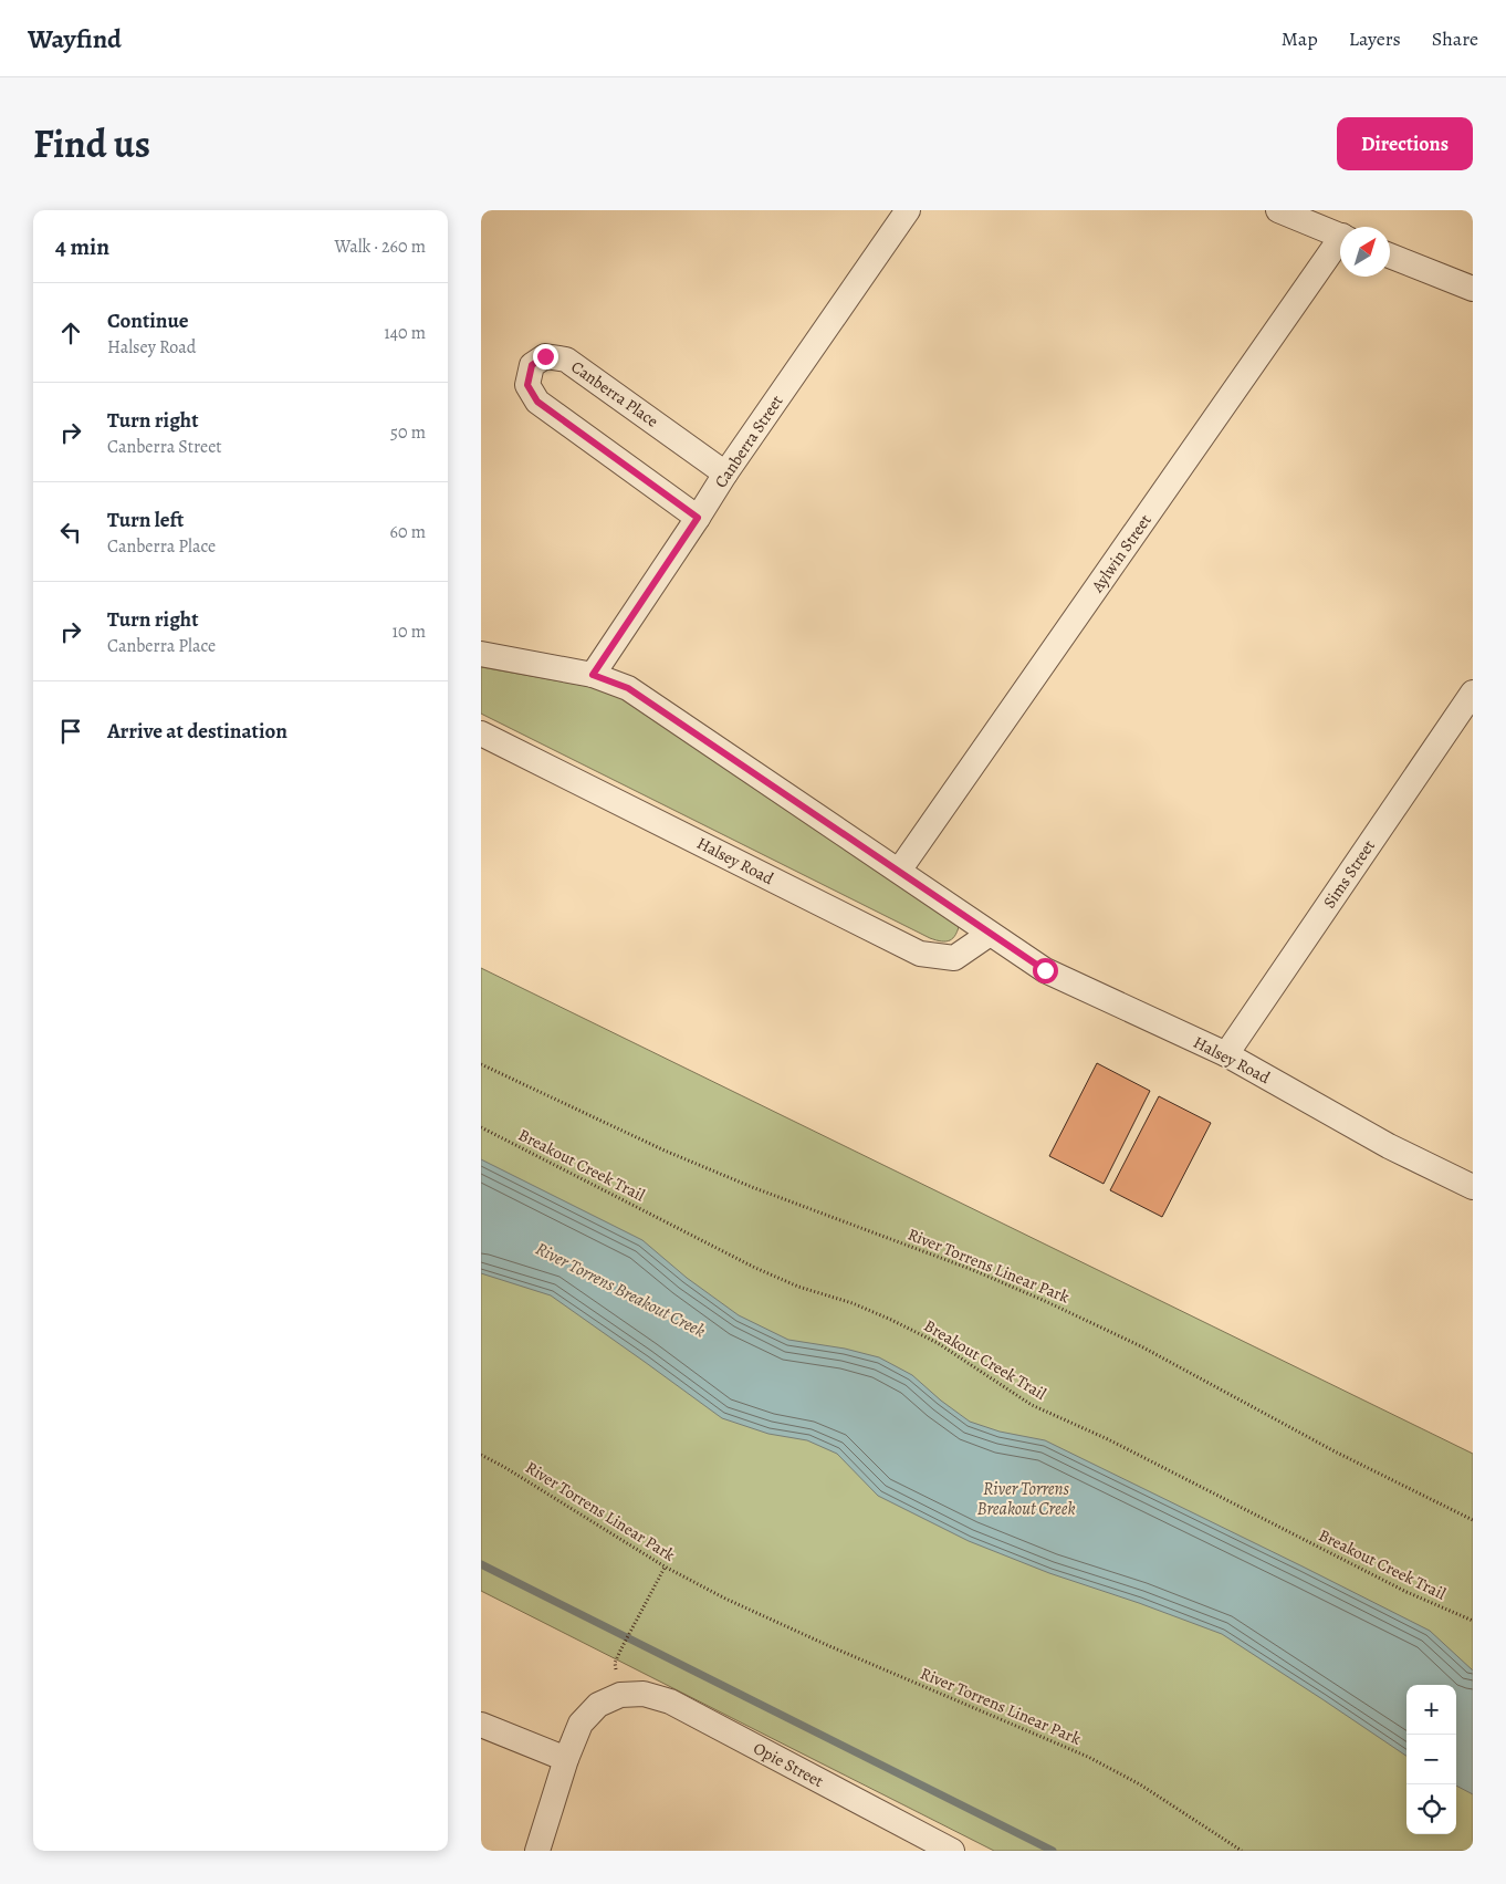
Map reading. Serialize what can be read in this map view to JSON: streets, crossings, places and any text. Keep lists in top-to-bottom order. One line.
{"streets":{"street":["Canberra Place","Canberra Street","Aylwin Street","Halsey Road","Sims Street","Opie Street"],"path":["Breakout Creek Trail","River Torrens Linear Park"]},"crossings":[["Canberra Place","Canberra Street"],["Canberra Street","Halsey Road"],["Aylwin Street","Halsey Road"],["Halsey Road","Sims Street"]],"water":["River Torrens Breakout Creek"],"north":"top right","page":{"header":"Wayfind","nav":["Map","Layers","Share"],"title":"Find us","buttons":"Directions","heading":["4 min","Walk · 260 m"],"list":[["Continue","Halsey Road","140 m"],["Turn right","Canberra Street","50 m"],["Turn left","Canberra Place","60 m"],["Turn right","Canberra Place","10 m"],"Arrive at destination"],"map_buttons":["+","−"]}}
